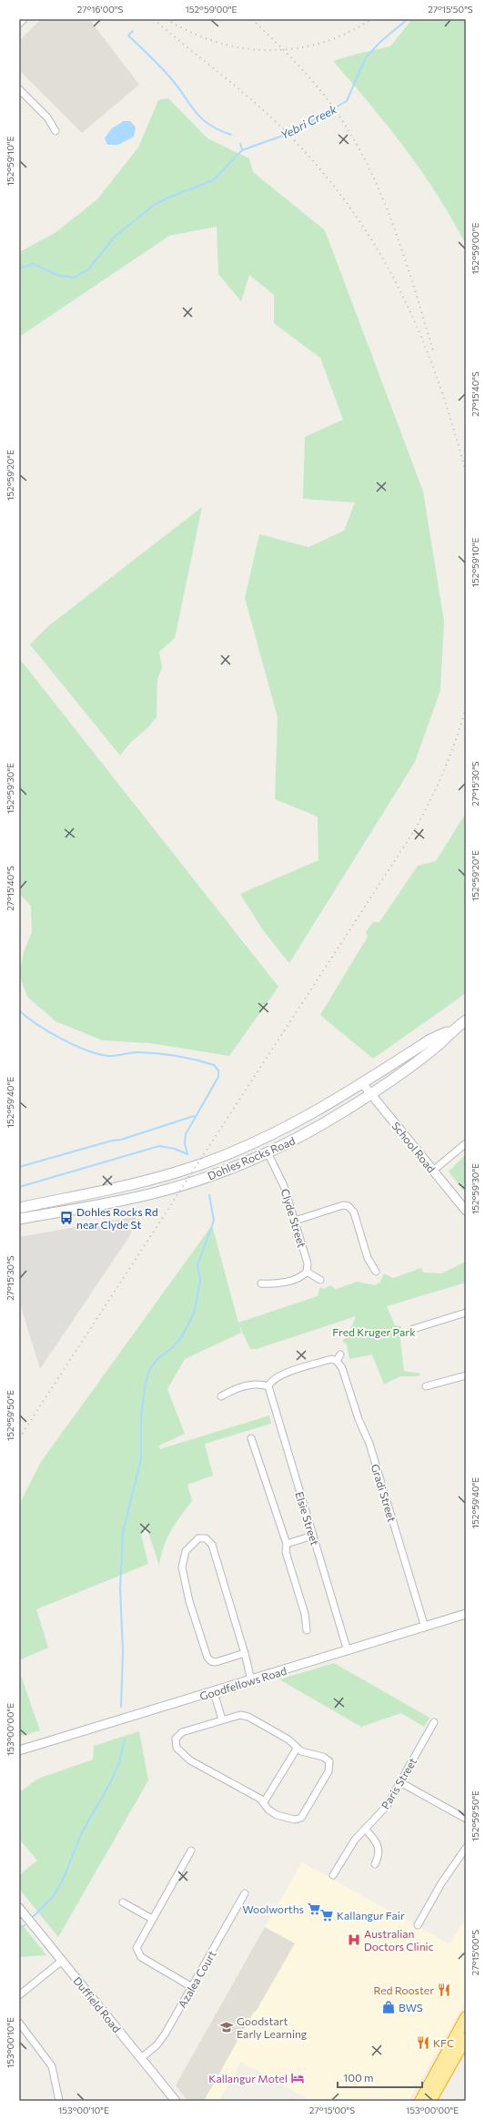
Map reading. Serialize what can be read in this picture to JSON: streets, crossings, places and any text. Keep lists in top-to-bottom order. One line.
{"streets":{"main road":["Dohles Rocks Road"],"street":["School Road","Clyde Street","Gradi Street","Elsie Street","Goodfellows Road","Paris Street","Azalea Court","Duffield Road"]},"crossings":[["School Road","Dohles Rocks Road"],["Dohles Rocks Road","Clyde Street"],["Gradi Street","Goodfellows Road"],["Elsie Street","Goodfellows Road"],["Azalea Court","Duffield Road"]],"water":["Yebri Creek"],"parks":["Fred Kruger Park"],"places":{"bus stop":["Dohles Rocks Rd near Clyde St"],"supermarket":["Woolworths","Kallangur Fair"],"hospital":["Australian Doctors Clinic"],"restaurant":["Red Rooster","KFC"],"shop":["BWS"],"school or university":["Goodstart Early Learning"],"hotel":["Kallangur Motel"]},"scale_bar":"100 m","coordinates":["27°16'00\"S","152°59'00\"E","27°15'50\"S","152°59'10\"E","27°15'40\"S","152°59'20\"E","27°15'30\"S","152°59'30\"E","152°59'40\"E","152°59'50\"E","153°00'00\"E","27°15'00\"S","153°00'10\"E"]}
